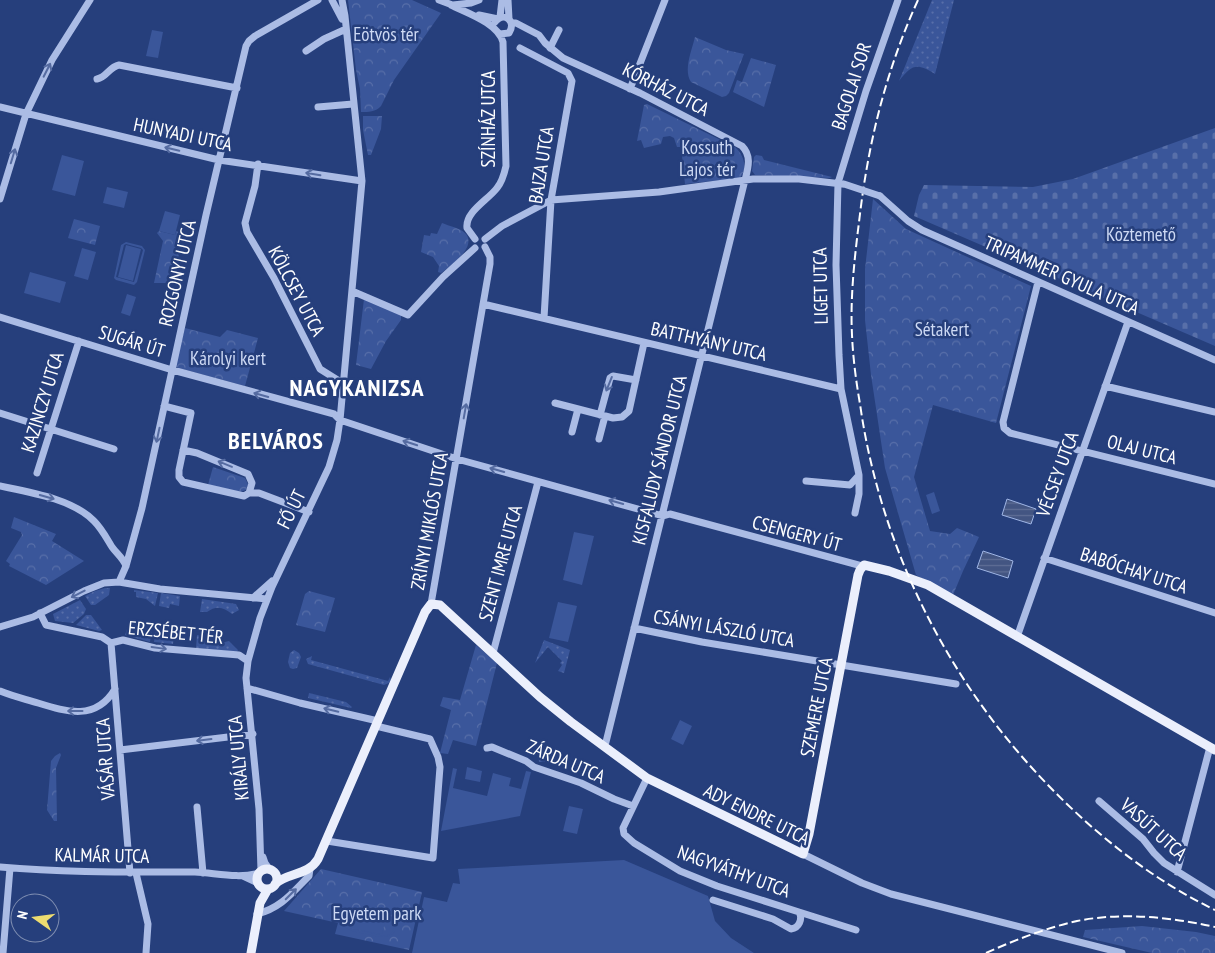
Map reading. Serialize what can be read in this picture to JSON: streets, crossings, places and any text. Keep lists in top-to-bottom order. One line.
{"streets":{"main road":["ZRÍNYI MIKLÓS UTCA","CSENGERY ÚT","SZEMERE UTCA","ADY ENDRE UTCA"],"street":["BAGOLAI SOR","KÓRHÁZ UTCA","SZÍNHÁZ UTCA","HUNYADI UTCA","BAJZA UTCA","ROZGONYI UTCA","TRIPAMMER GYULA UTCA","LIGET UTCA","KÖLCSEY UTCA","SUGÁR ÚT","BATTHYÁNY UTCA","KAZINCZY UTCA","OLAJ UTCA","KISFALUDY SÁNDOR UTCA","VÉCSEY UTCA","FŐ ÚT","SZENT IMRE UTCA","BABÓCHAY UTCA","CSÁNYI LÁSZLÓ UTCA","ERZSÉBET TÉR","KIRÁLY UTCA","VÁSÁR UTCA","ZÁRDA UTCA","VASÚT UTCA","KALMÁR UTCA","NAGYVÁTHY UTCA"]},"crossings":[["BAGOLAI SOR","TRIPAMMER GYULA UTCA"],["BAGOLAI SOR","LIGET UTCA"],["KÓRHÁZ UTCA","SZÍNHÁZ UTCA"],["KÓRHÁZ UTCA","KISFALUDY SÁNDOR UTCA"],["SZÍNHÁZ UTCA","ZRÍNYI MIKLÓS UTCA"],["HUNYADI UTCA","ROZGONYI UTCA"],["HUNYADI UTCA","KÖLCSEY UTCA"],["BAJZA UTCA","BATTHYÁNY UTCA"],["ROZGONYI UTCA","SUGÁR ÚT"],["TRIPAMMER GYULA UTCA","LIGET UTCA"],["TRIPAMMER GYULA UTCA","OLAJ UTCA"],["TRIPAMMER GYULA UTCA","VÉCSEY UTCA"],["LIGET UTCA","BATTHYÁNY UTCA"],["SUGÁR ÚT","KAZINCZY UTCA"],["SUGÁR ÚT","FŐ ÚT"],["SUGÁR ÚT","CSENGERY ÚT"],["BATTHYÁNY UTCA","KISFALUDY SÁNDOR UTCA"],["BATTHYÁNY UTCA","ZRÍNYI MIKLÓS UTCA"],["OLAJ UTCA","VÉCSEY UTCA"],["KISFALUDY SÁNDOR UTCA","CSENGERY ÚT"],["KISFALUDY SÁNDOR UTCA","CSÁNYI LÁSZLÓ UTCA"],["KISFALUDY SÁNDOR UTCA","ADY ENDRE UTCA"],["VÉCSEY UTCA","CSENGERY ÚT"],["VÉCSEY UTCA","BABÓCHAY UTCA"],["FŐ ÚT","CSENGERY ÚT"],["FŐ ÚT","ERZSÉBET TÉR"],["ZRÍNYI MIKLÓS UTCA","CSENGERY ÚT"],["ZRÍNYI MIKLÓS UTCA","ADY ENDRE UTCA"],["CSENGERY ÚT","SZENT IMRE UTCA"],["CSENGERY ÚT","SZEMERE UTCA"],["SZENT IMRE UTCA","ADY ENDRE UTCA"],["CSÁNYI LÁSZLÓ UTCA","SZEMERE UTCA"],["ERZSÉBET TÉR","KIRÁLY UTCA"],["ERZSÉBET TÉR","VÁSÁR UTCA"],["SZEMERE UTCA","ADY ENDRE UTCA"],["KIRÁLY UTCA","KALMÁR UTCA"],["VÁSÁR UTCA","KALMÁR UTCA"],["ZÁRDA UTCA","NAGYVÁTHY UTCA"]],"one_way":["HUNYADI UTCA","SUGÁR ÚT","CSENGERY ÚT"],"districts":["NAGYKANIZSA","BELVÁROS"],"parks":["Eötvös tér","Kossuth Lajos tér","Köztemető","Sétakert","Károlyi kert","Egyetem park"],"north":"left"}
